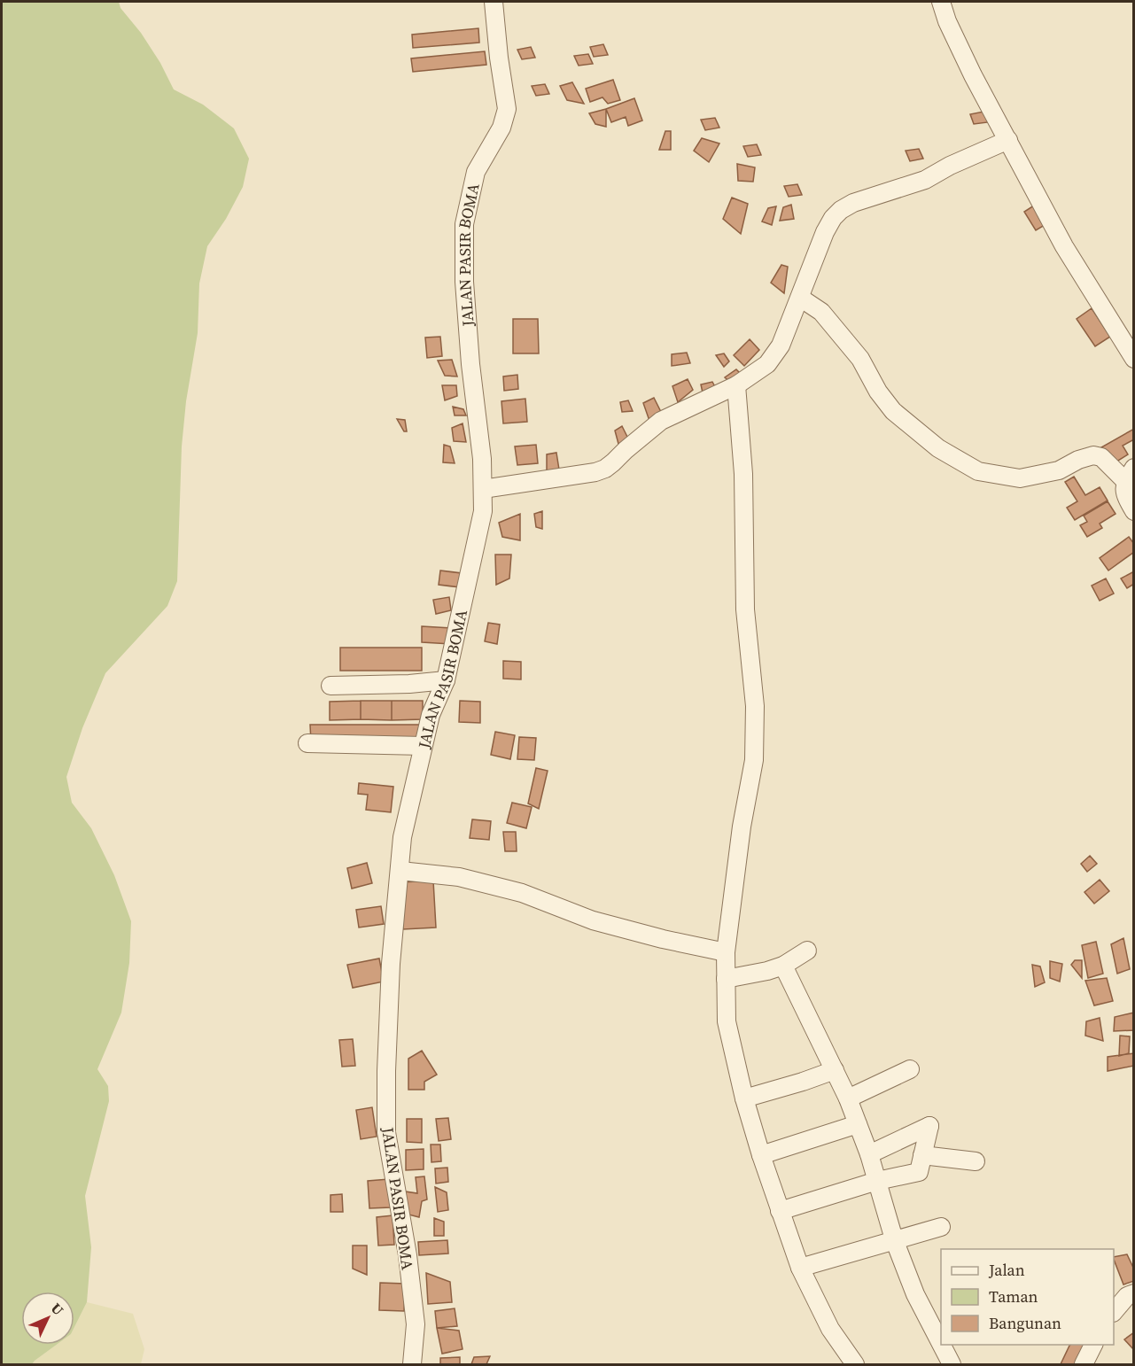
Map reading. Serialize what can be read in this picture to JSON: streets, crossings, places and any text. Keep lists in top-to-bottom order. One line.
{"streets":{"street":["JALAN PASIR BOMA"]},"legend":["Jalan","Taman","Bangunan"],"north":"top right"}
